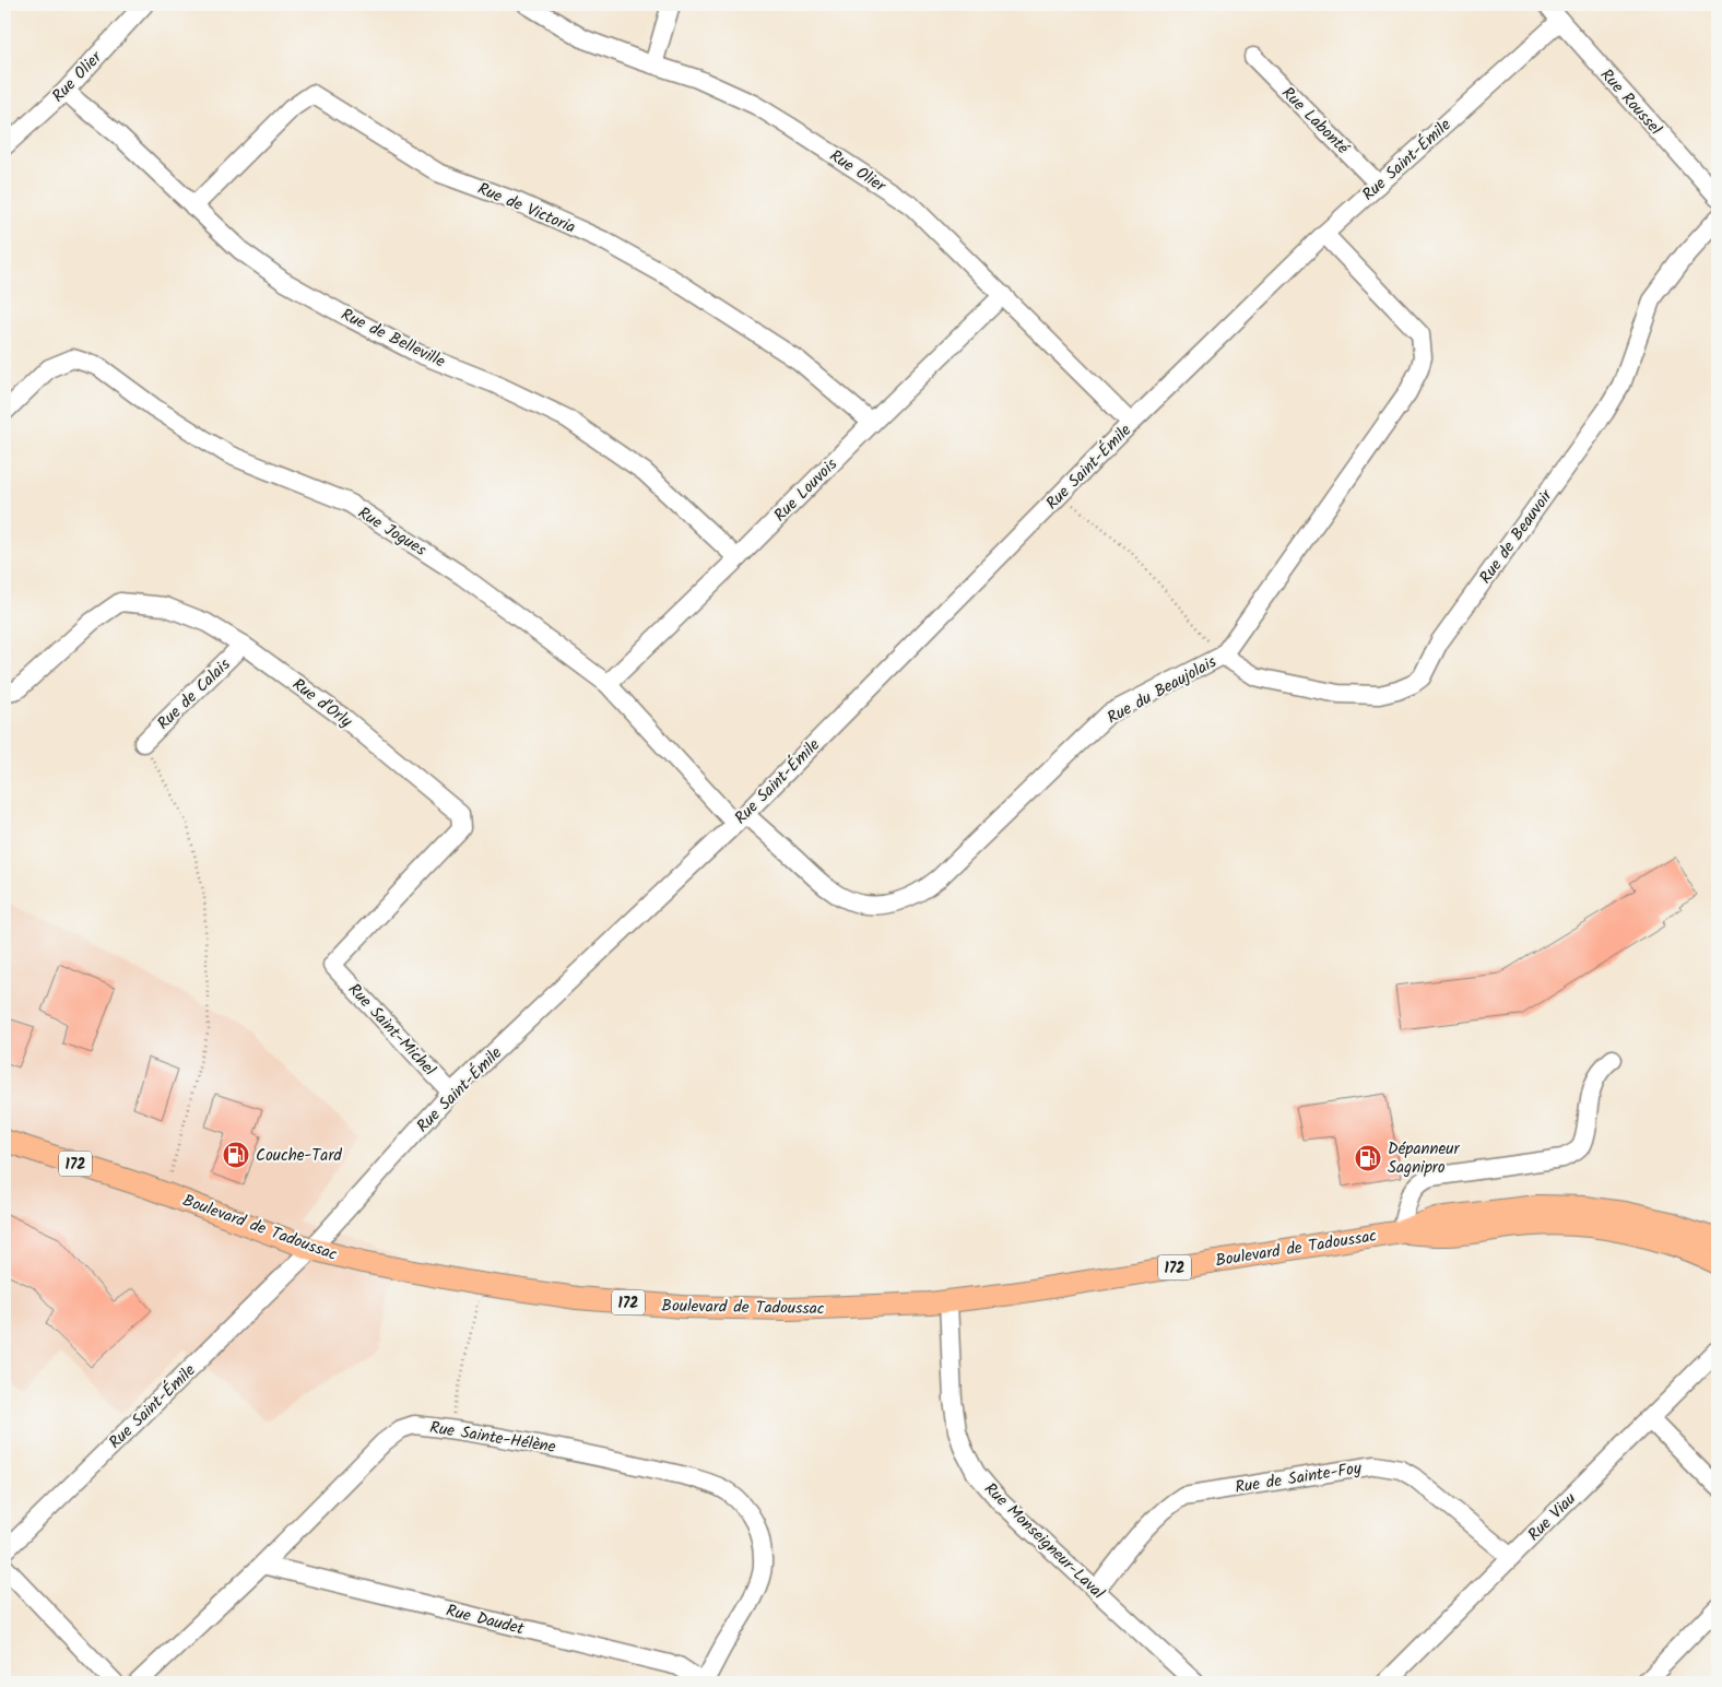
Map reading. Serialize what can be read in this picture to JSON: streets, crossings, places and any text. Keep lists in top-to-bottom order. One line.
{"streets":{"main road":["172","Boulevard de Tadoussac"],"street":["Rue Olier","Rue Roussel","Rue Labonté","Rue Saint-Émile","Rue de Victoria","Rue de Belleville","Rue Louvois","Rue Jogues","Rue de Beauvoir","Rue du Beaujolais","Rue de Calais","Rue d'Orly","Rue Saint-Michel","Rue Sainte-Hélène","Rue de Sainte-Foy","Rue Viau","Rue Monseigneur-Laval","Rue Daudet"]},"crossings":[["Rue Olier","Rue Saint-Émile"],["Rue Olier","Rue de Belleville"],["Rue Olier","Rue Louvois"],["Rue Roussel","Rue Saint-Émile"],["Rue Labonté","Rue Saint-Émile"],["Rue Saint-Émile","Rue Jogues"],["Rue Saint-Émile","Rue du Beaujolais"],["Rue Saint-Émile","Rue Saint-Michel"],["Rue Saint-Émile","Boulevard de Tadoussac"],["Rue de Victoria","Rue de Belleville"],["Rue de Victoria","Rue Louvois"],["Rue de Belleville","Rue Louvois"],["Rue Louvois","Rue Jogues"],["Rue Jogues","Rue du Beaujolais"],["Rue de Beauvoir","Rue du Beaujolais"],["Rue de Calais","Rue d'Orly"],["Rue d'Orly","Rue Saint-Michel"],["Boulevard de Tadoussac","Rue Monseigneur-Laval"],["Rue Sainte-Hélène","Rue Daudet"],["Rue de Sainte-Foy","Rue Viau"],["Rue de Sainte-Foy","Rue Monseigneur-Laval"]],"places":{"fuel station":["Couche-Tard","Dépanneur Sagnipro"]}}
